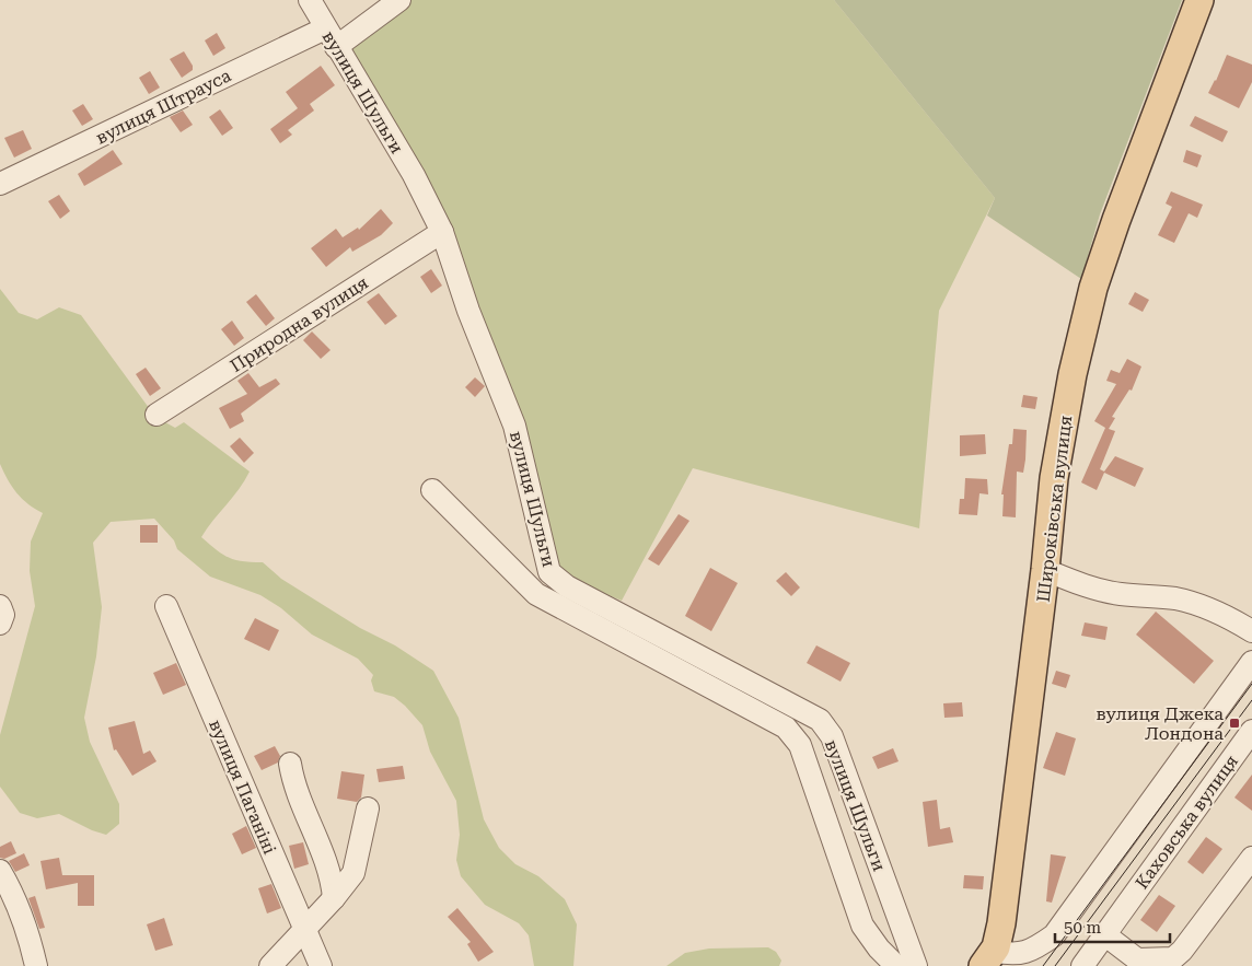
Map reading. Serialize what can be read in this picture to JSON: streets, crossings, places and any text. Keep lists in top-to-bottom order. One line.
{"streets":{"main road":["Широківська вулиця"],"street":["вулиця Шульги","вулиця Штрауса","Природна вулиця","вулиця Паганіні","Каховська вулиця"]},"crossings":[["вулиця Шульги","вулиця Штрауса"],["вулиця Шульги","Природна вулиця"]],"places":{"transit":["вулиця Джека Лондона"]},"scale_bar":"50 m"}
